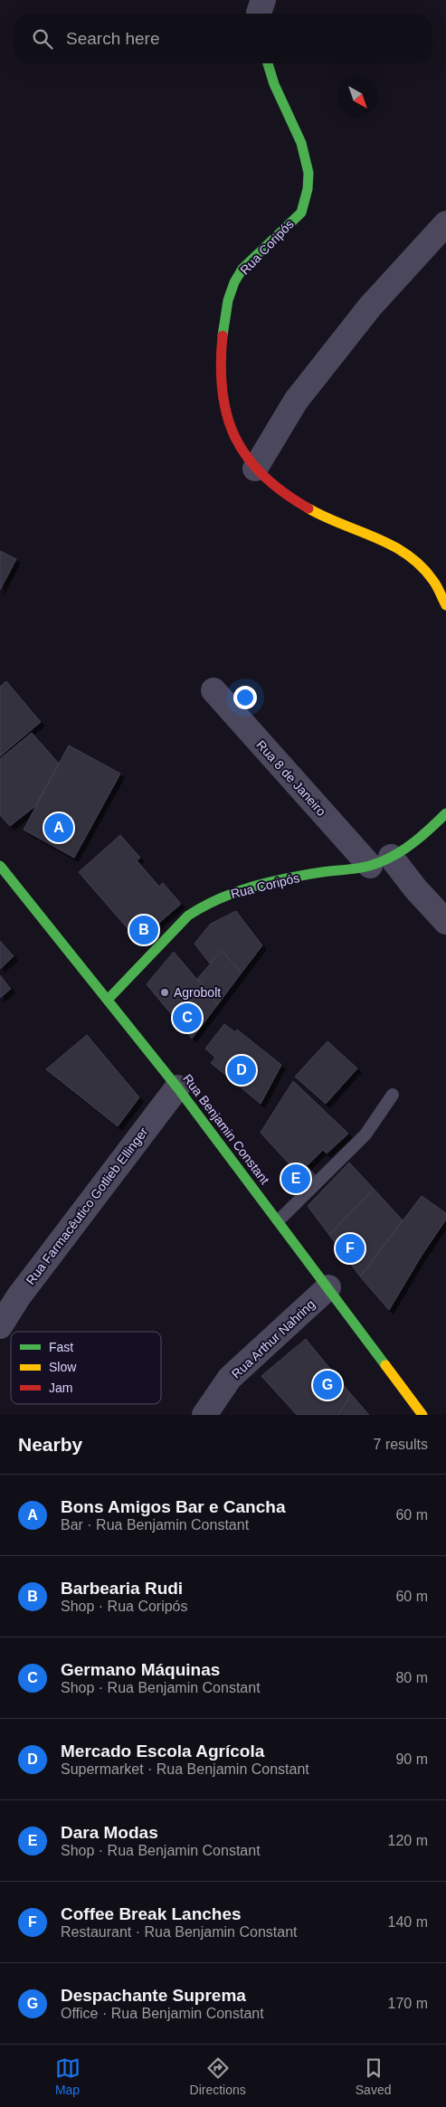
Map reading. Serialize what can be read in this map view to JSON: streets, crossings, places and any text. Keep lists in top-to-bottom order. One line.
{"streets":{"street":["Rua Coripós","Rua 8 de Janeiro","Rua Benjamin Constant","Rua Farmacêutico Gotlieb Ellinger","Rua Arthur Nahring"]},"crossings":[["Rua Coripós","Rua 8 de Janeiro"],["Rua Coripós","Rua Benjamin Constant"],["Rua Benjamin Constant","Rua Farmacêutico Gotlieb Ellinger"],["Rua Benjamin Constant","Rua Arthur Nahring"]],"places":["Agrobolt"],"legend":["Fast","Slow","Jam"],"north":"bottom right","page":{"search":"Search here","pins":["A","B","C","D","E","F","G"],"heading":["Nearby","7 results"],"list":[{"mark":"A","name":"Bons Amigos Bar e Cancha","note":"Bar · Rua Benjamin Constant","value":"60 m"},{"mark":"B","name":"Barbearia Rudi","note":"Shop · Rua Coripós","value":"60 m"},{"mark":"C","name":"Germano Máquinas","note":"Shop · Rua Benjamin Constant","value":"80 m"},{"mark":"D","name":"Mercado Escola Agrícola","note":"Supermarket · Rua Benjamin Constant","value":"90 m"},{"mark":"E","name":"Dara Modas","note":"Shop · Rua Benjamin Constant","value":"120 m"},{"mark":"F","name":"Coffee Break Lanches","note":"Restaurant · Rua Benjamin Constant","value":"140 m"},{"mark":"G","name":"Despachante Suprema","note":"Office · Rua Benjamin Constant","value":"170 m"}],"nav":["Map","Directions","Saved"]}}
